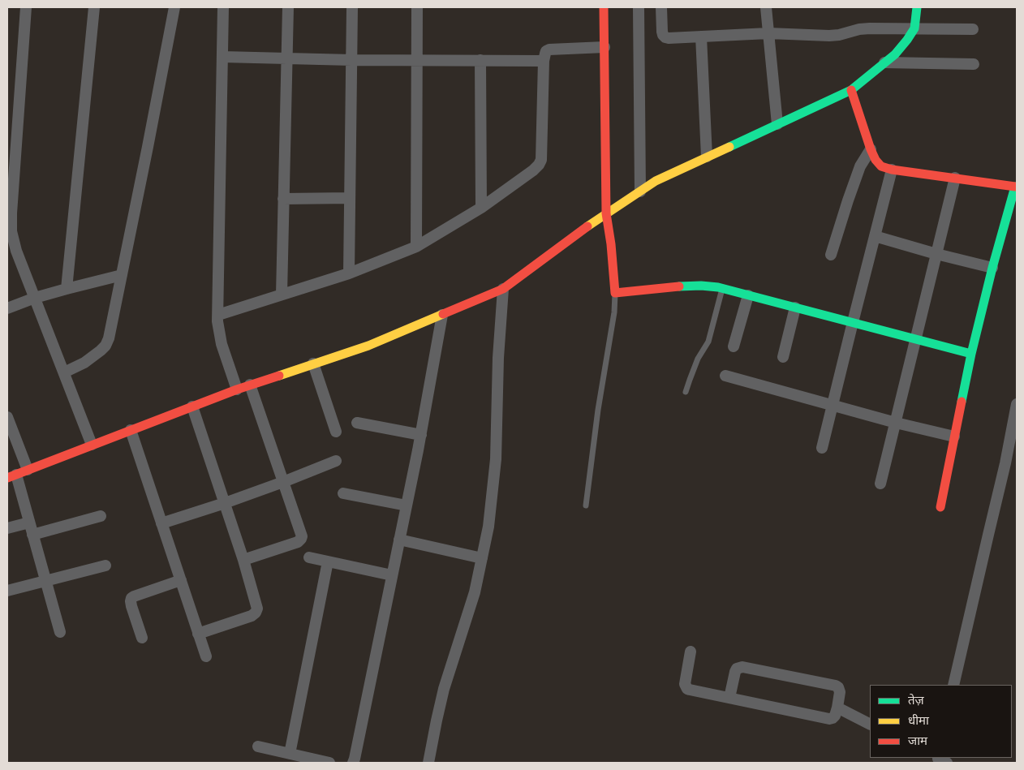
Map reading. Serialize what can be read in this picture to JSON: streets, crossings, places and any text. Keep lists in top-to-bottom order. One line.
{"legend":["तेज़","धीमा","जाम"]}
